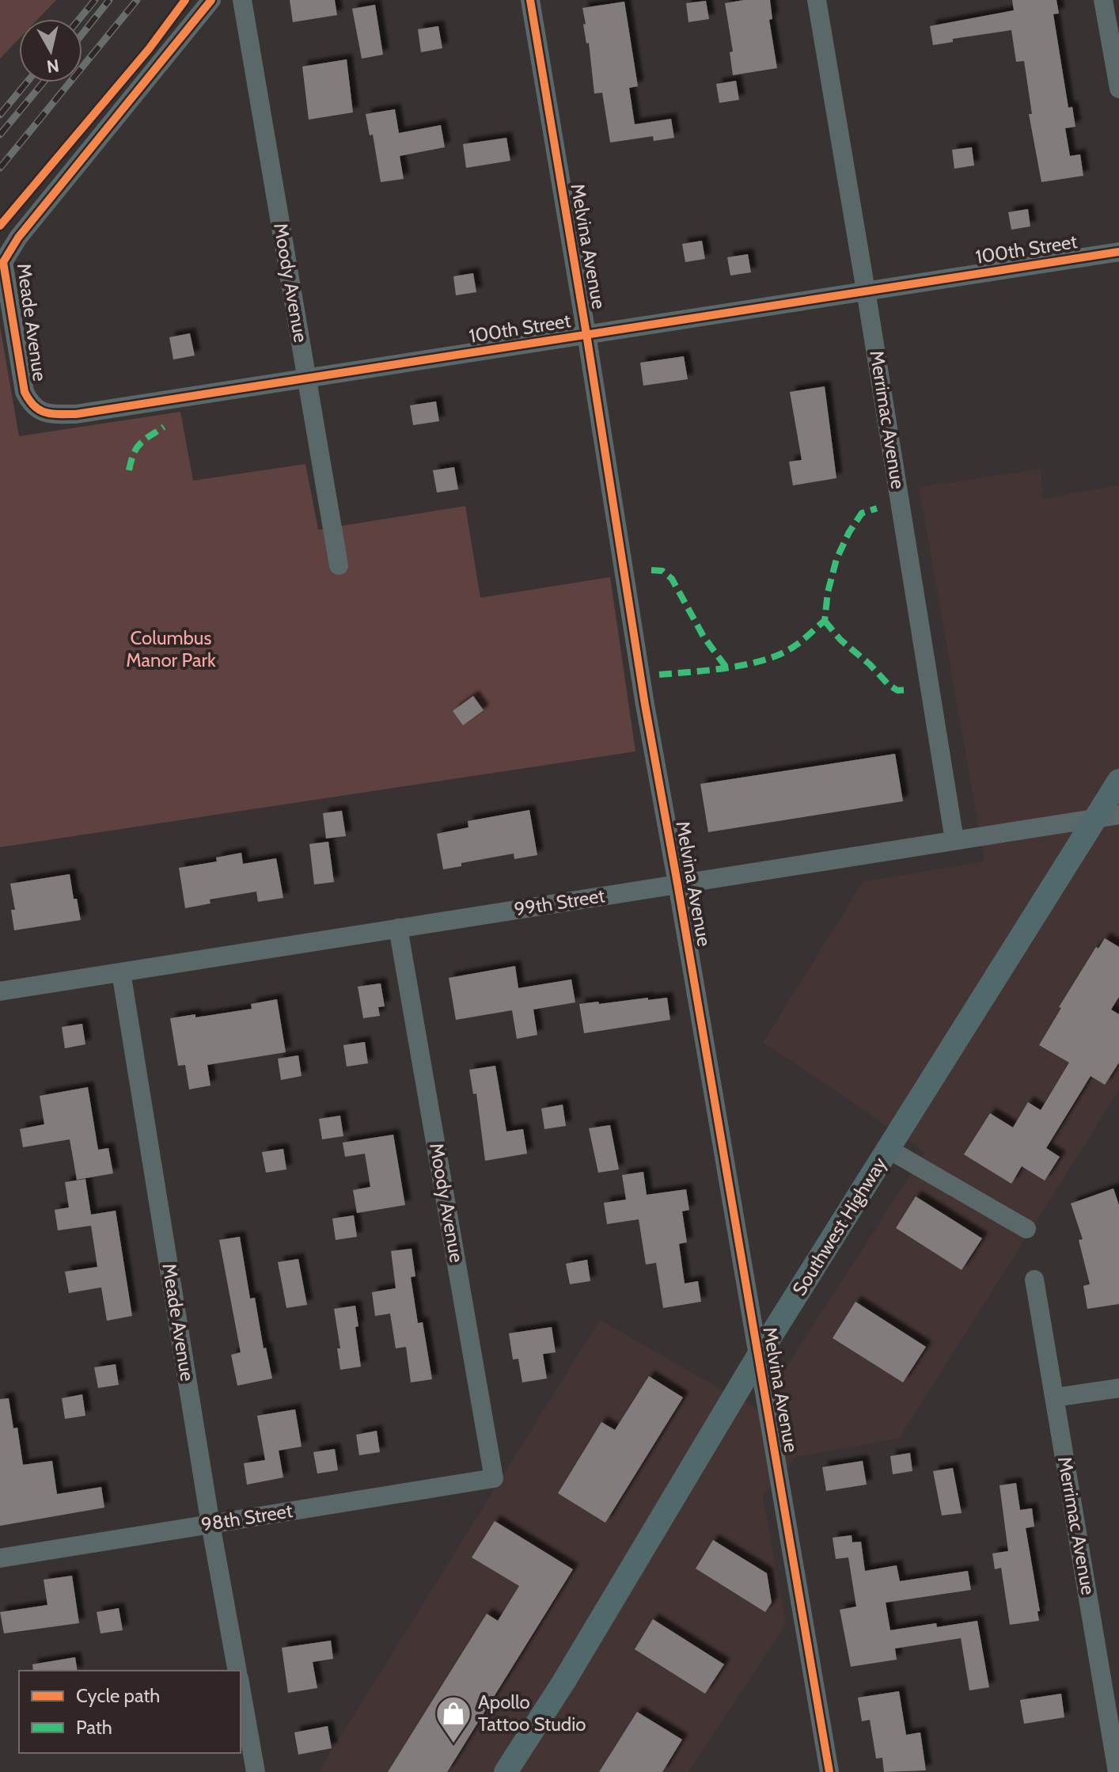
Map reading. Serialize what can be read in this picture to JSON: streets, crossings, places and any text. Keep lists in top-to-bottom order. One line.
{"streets":{"main road":["Southwest Highway"],"street":["Melvina Avenue","100th Street","Moody Avenue","Meade Avenue","Merrimac Avenue","99th Street","98th Street"]},"crossings":[["Melvina Avenue","100th Street"],["Melvina Avenue","99th Street"],["Melvina Avenue","Southwest Highway"],["100th Street","Moody Avenue"],["100th Street","Meade Avenue"],["100th Street","Merrimac Avenue"],["Moody Avenue","99th Street"],["Moody Avenue","98th Street"],["Meade Avenue","99th Street"],["Meade Avenue","98th Street"],["Merrimac Avenue","99th Street"],["99th Street","Southwest Highway"]],"parks":["Columbus Manor Park"],"places":{"shop":["Apollo Tattoo Studio"]},"legend":["Cycle path","Path"],"north":"bottom"}
